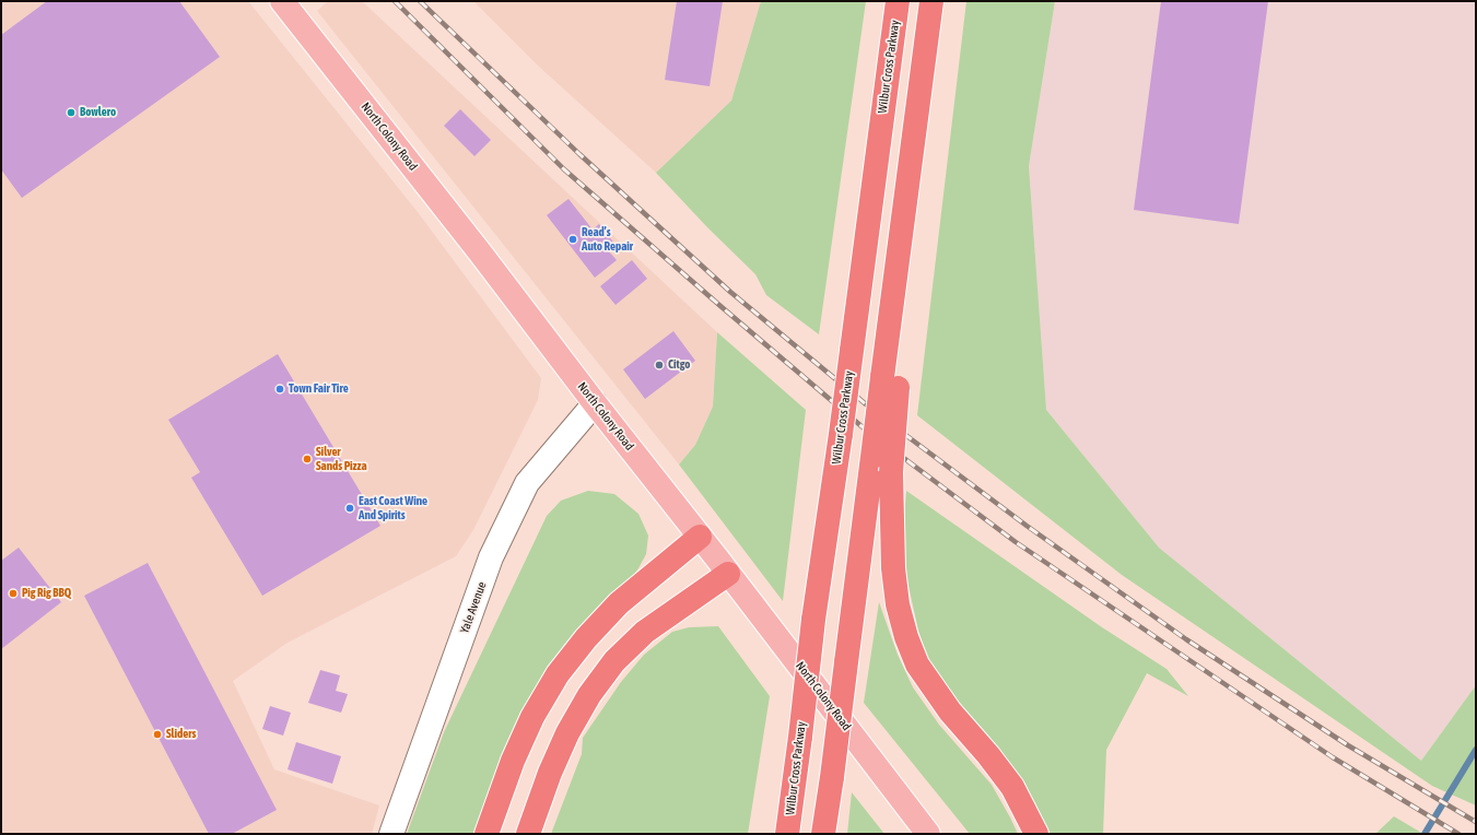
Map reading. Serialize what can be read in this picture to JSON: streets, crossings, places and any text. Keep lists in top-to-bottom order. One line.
{"streets":{"highway":["Wilbur Cross Parkway"],"main road":["North Colony Road"],"street":["Yale Avenue"]},"crossings":[["North Colony Road","Yale Avenue"]],"places":["Bowlero","Read’s Auto Repair","Citgo","Town Fair Tire","Silver Sands Pizza","East Coast Wine And Spirits","Pig Rig BBQ","Sliders"]}
